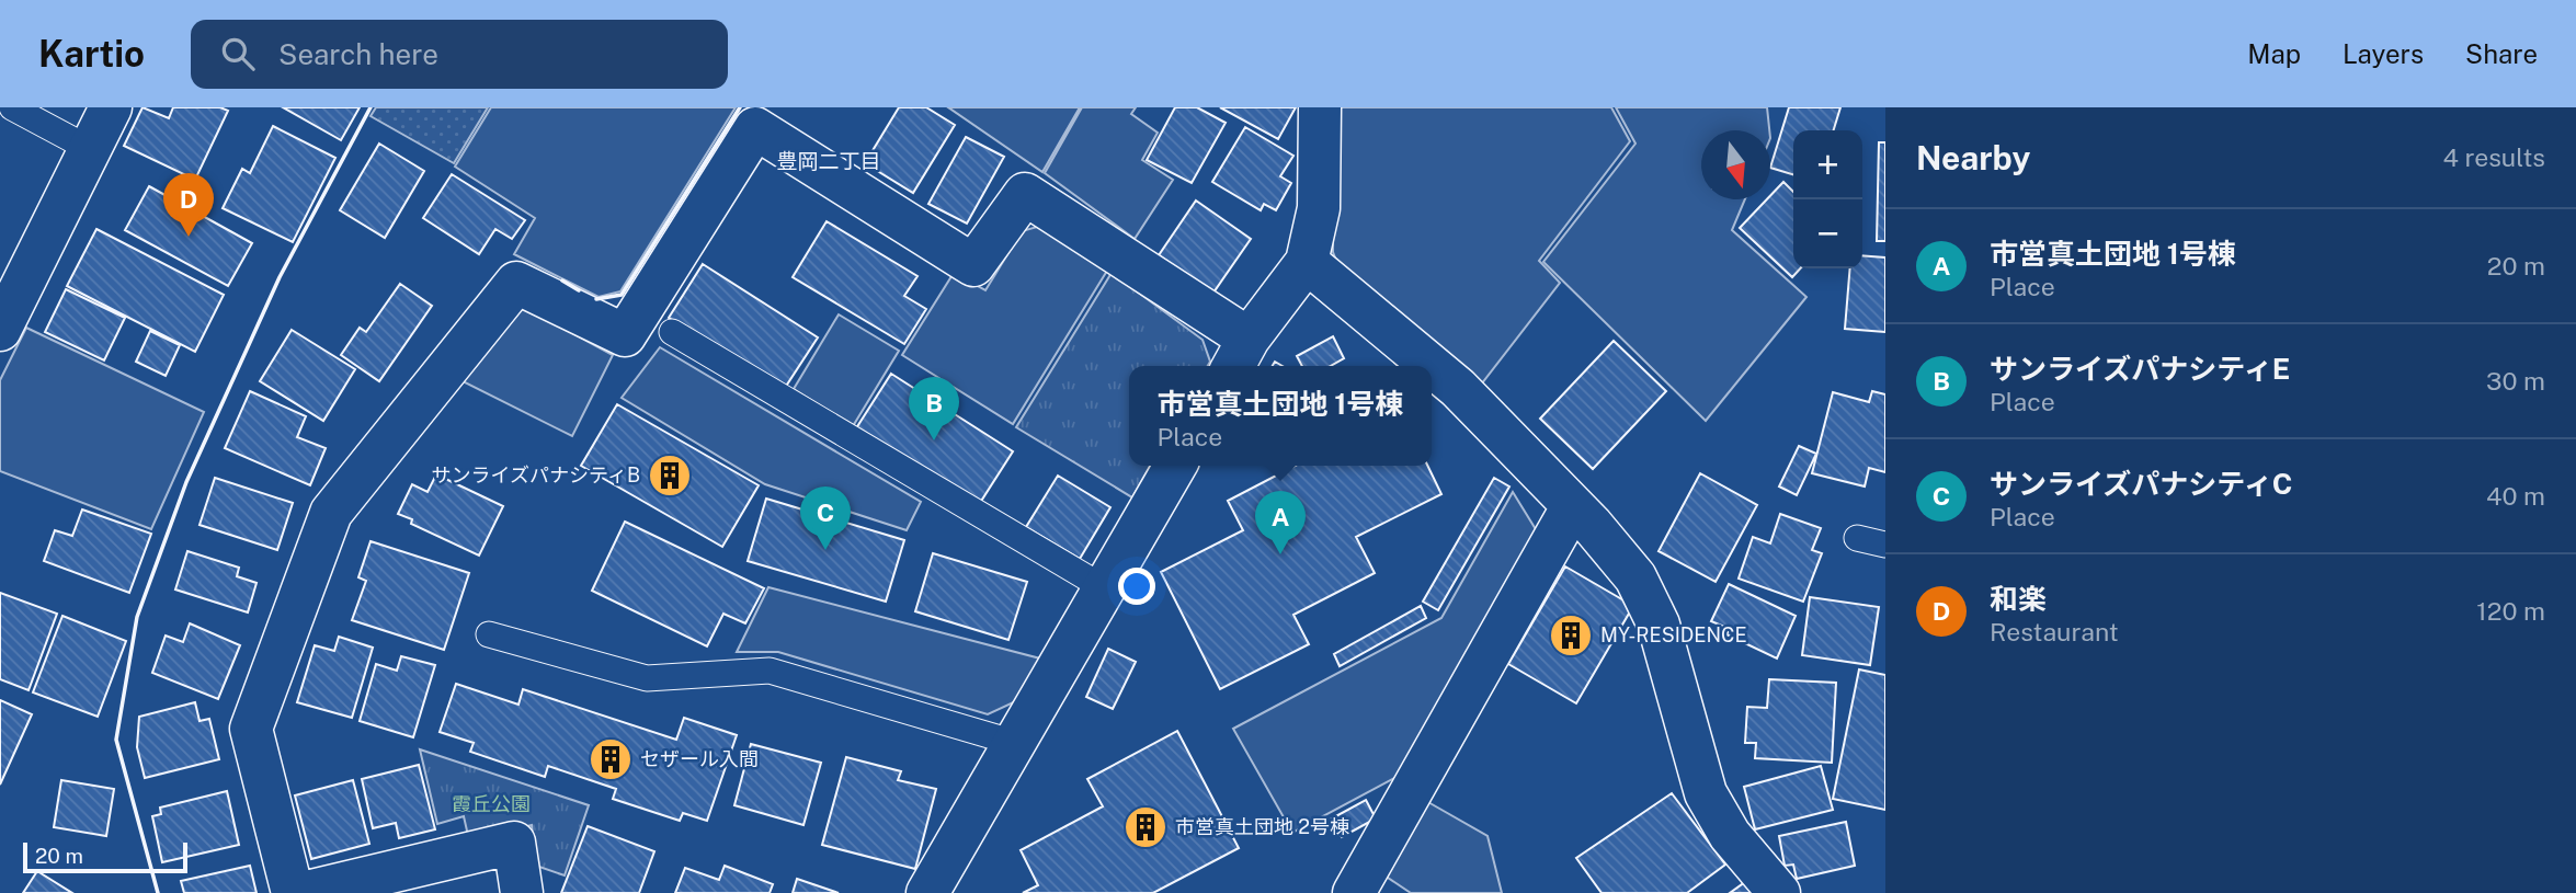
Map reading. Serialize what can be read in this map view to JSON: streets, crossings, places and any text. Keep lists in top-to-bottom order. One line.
{"districts":["豊岡二丁目"],"parks":["霞丘公園"],"places":{"building":["サンライズパナシティB","MY-RESIDENCE","セザール入間","市営真土団地 2号棟"]},"scale_bar":"20 m","north":"bottom","page":{"header":"Kartio","search":"Search here","nav":["Map","Layers","Share"],"heading":["Nearby","4 results"],"map_buttons":["+","−"],"pins":["D","B","C","A"],"list":[{"mark":"A","name":"市営真土団地 1号棟","note":"Place","value":"20 m"},{"mark":"B","name":"サンライズパナシティE","note":"Place","value":"30 m"},{"mark":"C","name":"サンライズパナシティC","note":"Place","value":"40 m"},{"mark":"D","name":"和楽","note":"Restaurant","value":"120 m"}],"popup":["市営真土団地 1号棟","Place"],"scale":"20 m"}}
